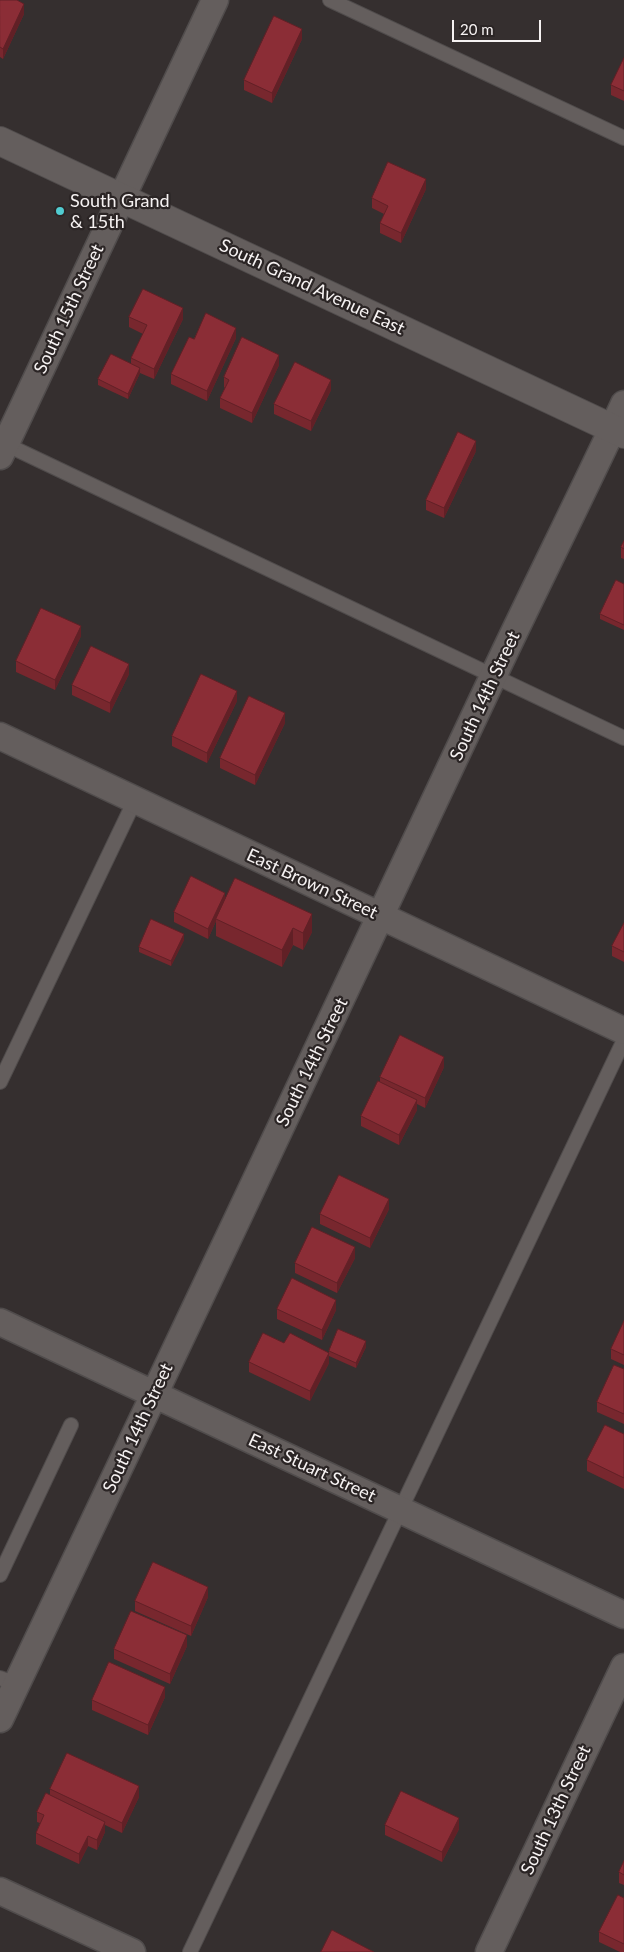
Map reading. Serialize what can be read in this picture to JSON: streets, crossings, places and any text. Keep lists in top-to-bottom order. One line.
{"streets":{"main road":["South Grand Avenue East"],"street":["South 15th Street","South 14th Street","East Brown Street","East Stuart Street","South 13th Street"]},"crossings":[["South Grand Avenue East","South 15th Street"],["South Grand Avenue East","South 14th Street"],["South 14th Street","East Brown Street"],["South 14th Street","East Stuart Street"]],"places":["South Grand & 15th"],"scale_bar":"20 m"}
